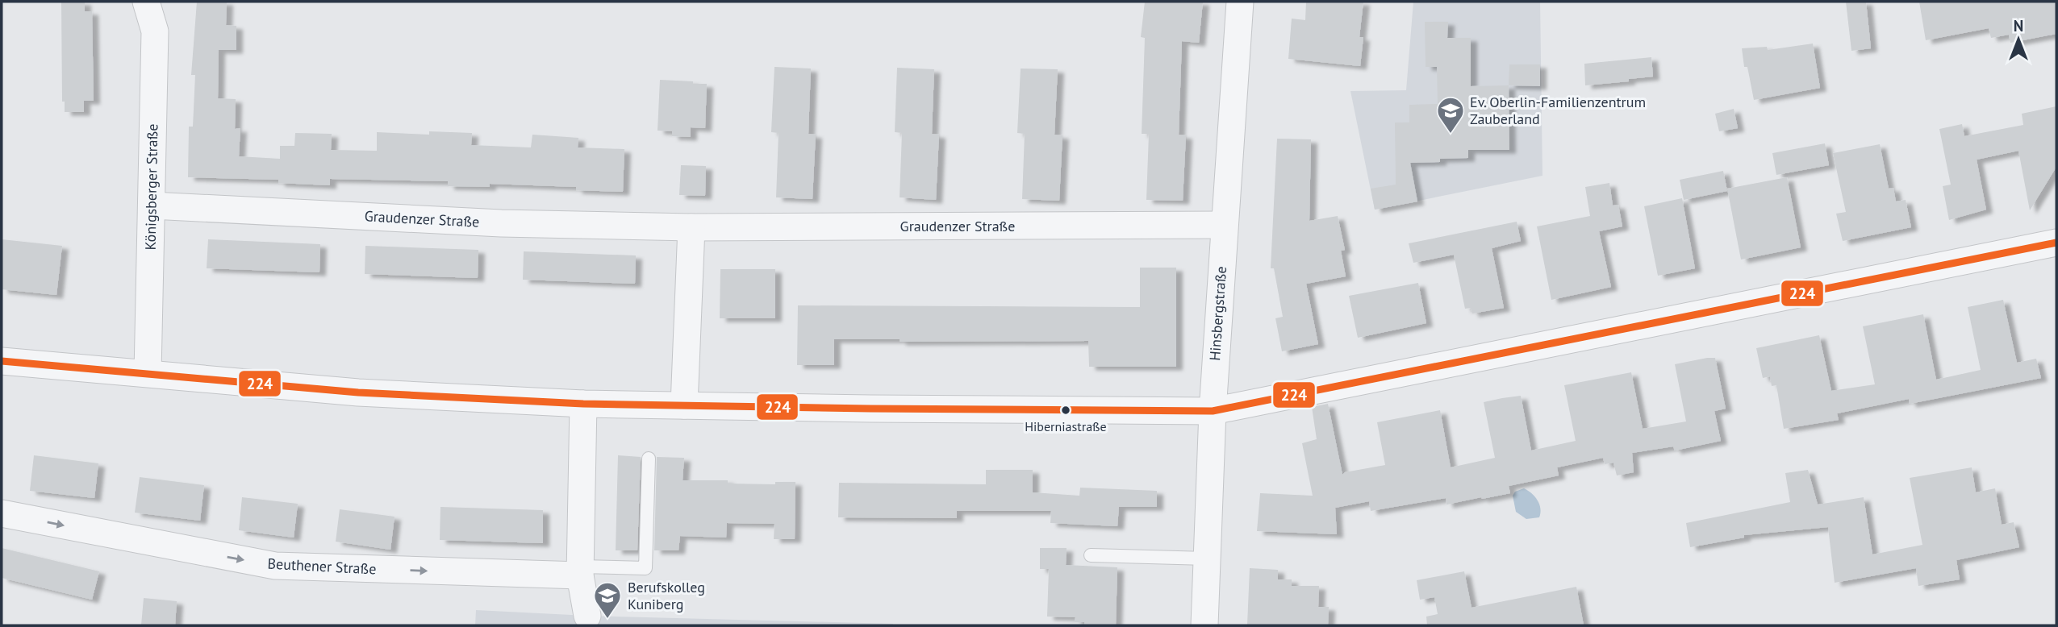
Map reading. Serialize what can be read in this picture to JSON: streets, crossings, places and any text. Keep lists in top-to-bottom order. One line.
{"streets":{"street":["Königsberger Straße","Graudenzer Straße","Hinsbergstraße","Beuthener Straße"]},"crossings":[["Königsberger Straße","Graudenzer Straße"],["Graudenzer Straße","Hinsbergstraße"]],"places":{"school or university":["Ev. Oberlin-Familienzentrum Zauberland","Berufskolleg Kuniberg"],"other":["Hiberniastraße"]},"lines":["transit line 224"],"north":"top"}
